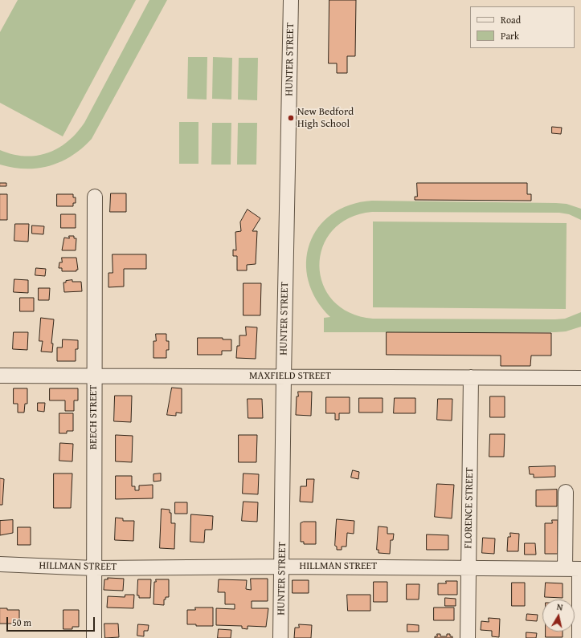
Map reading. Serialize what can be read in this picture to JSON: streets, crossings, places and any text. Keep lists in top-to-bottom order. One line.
{"streets":{"street":["HUNTER STREET","MAXFIELD STREET","BEECH STREET","FLORENCE STREET","HILLMAN STREET"]},"crossings":[["HUNTER STREET","MAXFIELD STREET"],["HUNTER STREET","HILLMAN STREET"],["MAXFIELD STREET","BEECH STREET"],["MAXFIELD STREET","FLORENCE STREET"],["BEECH STREET","HILLMAN STREET"],["FLORENCE STREET","HILLMAN STREET"]],"places":["New Bedford High School"],"legend":["Road","Park"],"scale_bar":"50 m","north":"top"}
